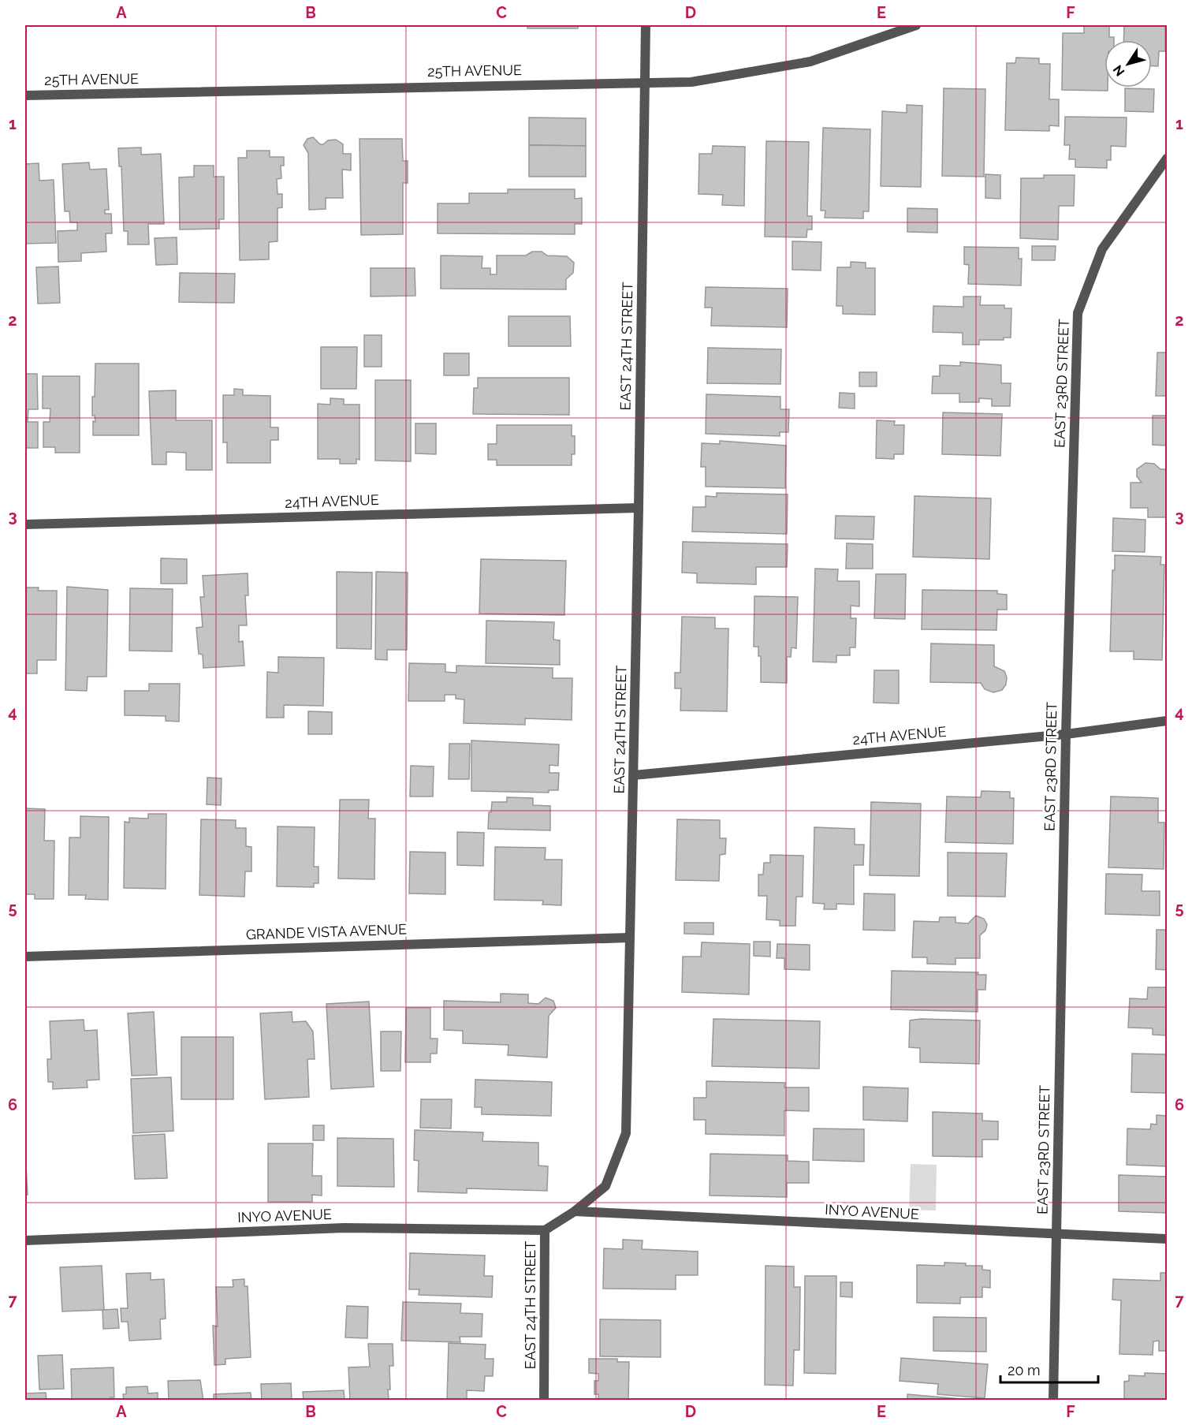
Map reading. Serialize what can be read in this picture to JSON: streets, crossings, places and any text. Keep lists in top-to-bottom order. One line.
{"streets":{"street":["25TH AVENUE","EAST 24TH STREET","EAST 23RD STREET","24TH AVENUE","GRANDE VISTA AVENUE","INYO AVENUE"]},"crossings":[["25TH AVENUE","EAST 24TH STREET"],["EAST 24TH STREET","24TH AVENUE"],["EAST 24TH STREET","GRANDE VISTA AVENUE"],["EAST 24TH STREET","INYO AVENUE"],["EAST 23RD STREET","24TH AVENUE"],["EAST 23RD STREET","INYO AVENUE"]],"scale_bar":"20 m","north":"bottom left","grid":{"columns":["A","B","C","D","E","F"],"rows":["1","2","3","4","5","6","7"]}}
